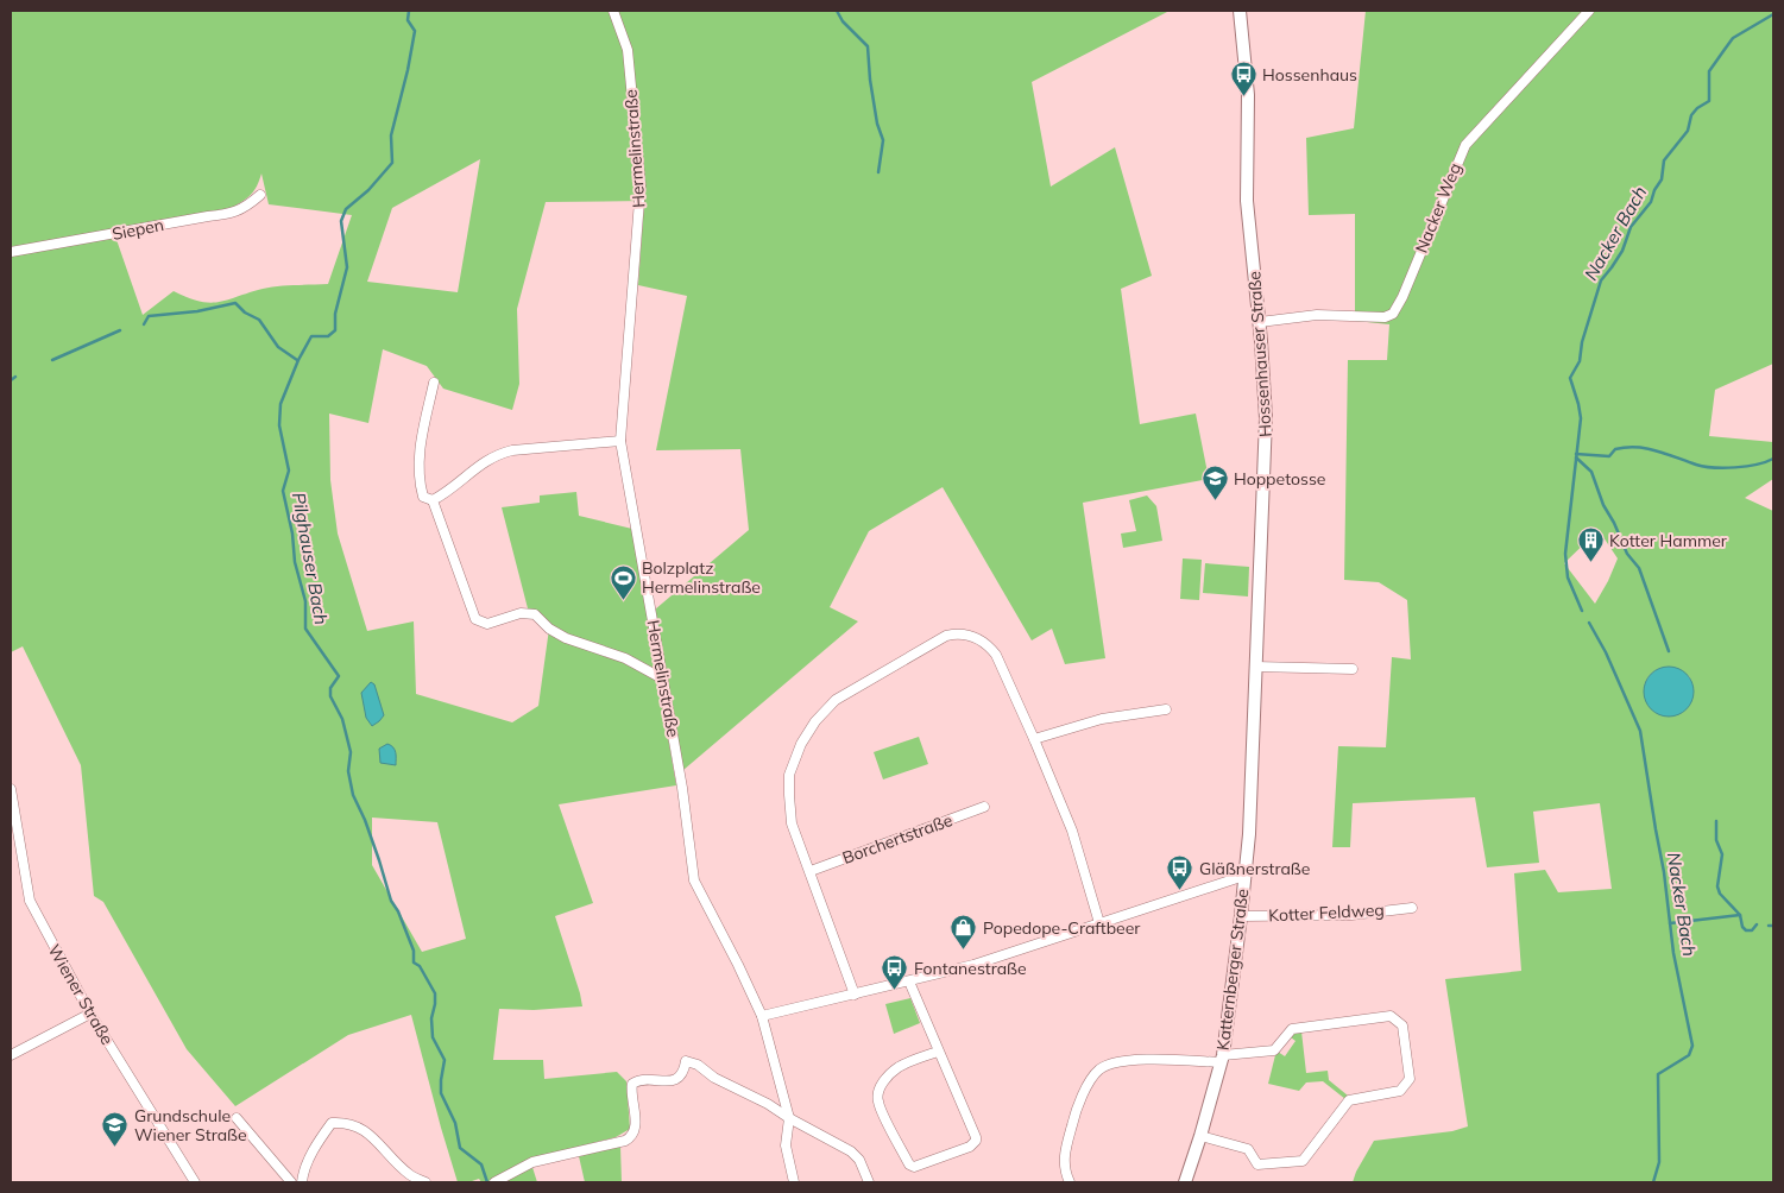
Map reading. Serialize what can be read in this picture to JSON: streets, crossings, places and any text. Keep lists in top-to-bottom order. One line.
{"streets":{"street":["Hermelinstraße","Nacker Weg","Siepen","Hossenhauser Straße","Borchertstraße","Kotter Feldweg","Katternberger Straße","Wiener Straße"]},"crossings":[["Nacker Weg","Hossenhauser Straße"],["Hossenhauser Straße","Katternberger Straße"],["Kotter Feldweg","Katternberger Straße"]],"water":["Nacker Bach","Pilghauser Bach"],"places":{"bus stop":["Hossenhaus","Gläßnerstraße","Fontanestraße"],"school or university":["Hoppetosse","Grundschule Wiener Straße"],"building":["Kotter Hammer"],"sports":["Bolzplatz Hermelinstraße"],"shop":["Popedope-Craftbeer"]}}
